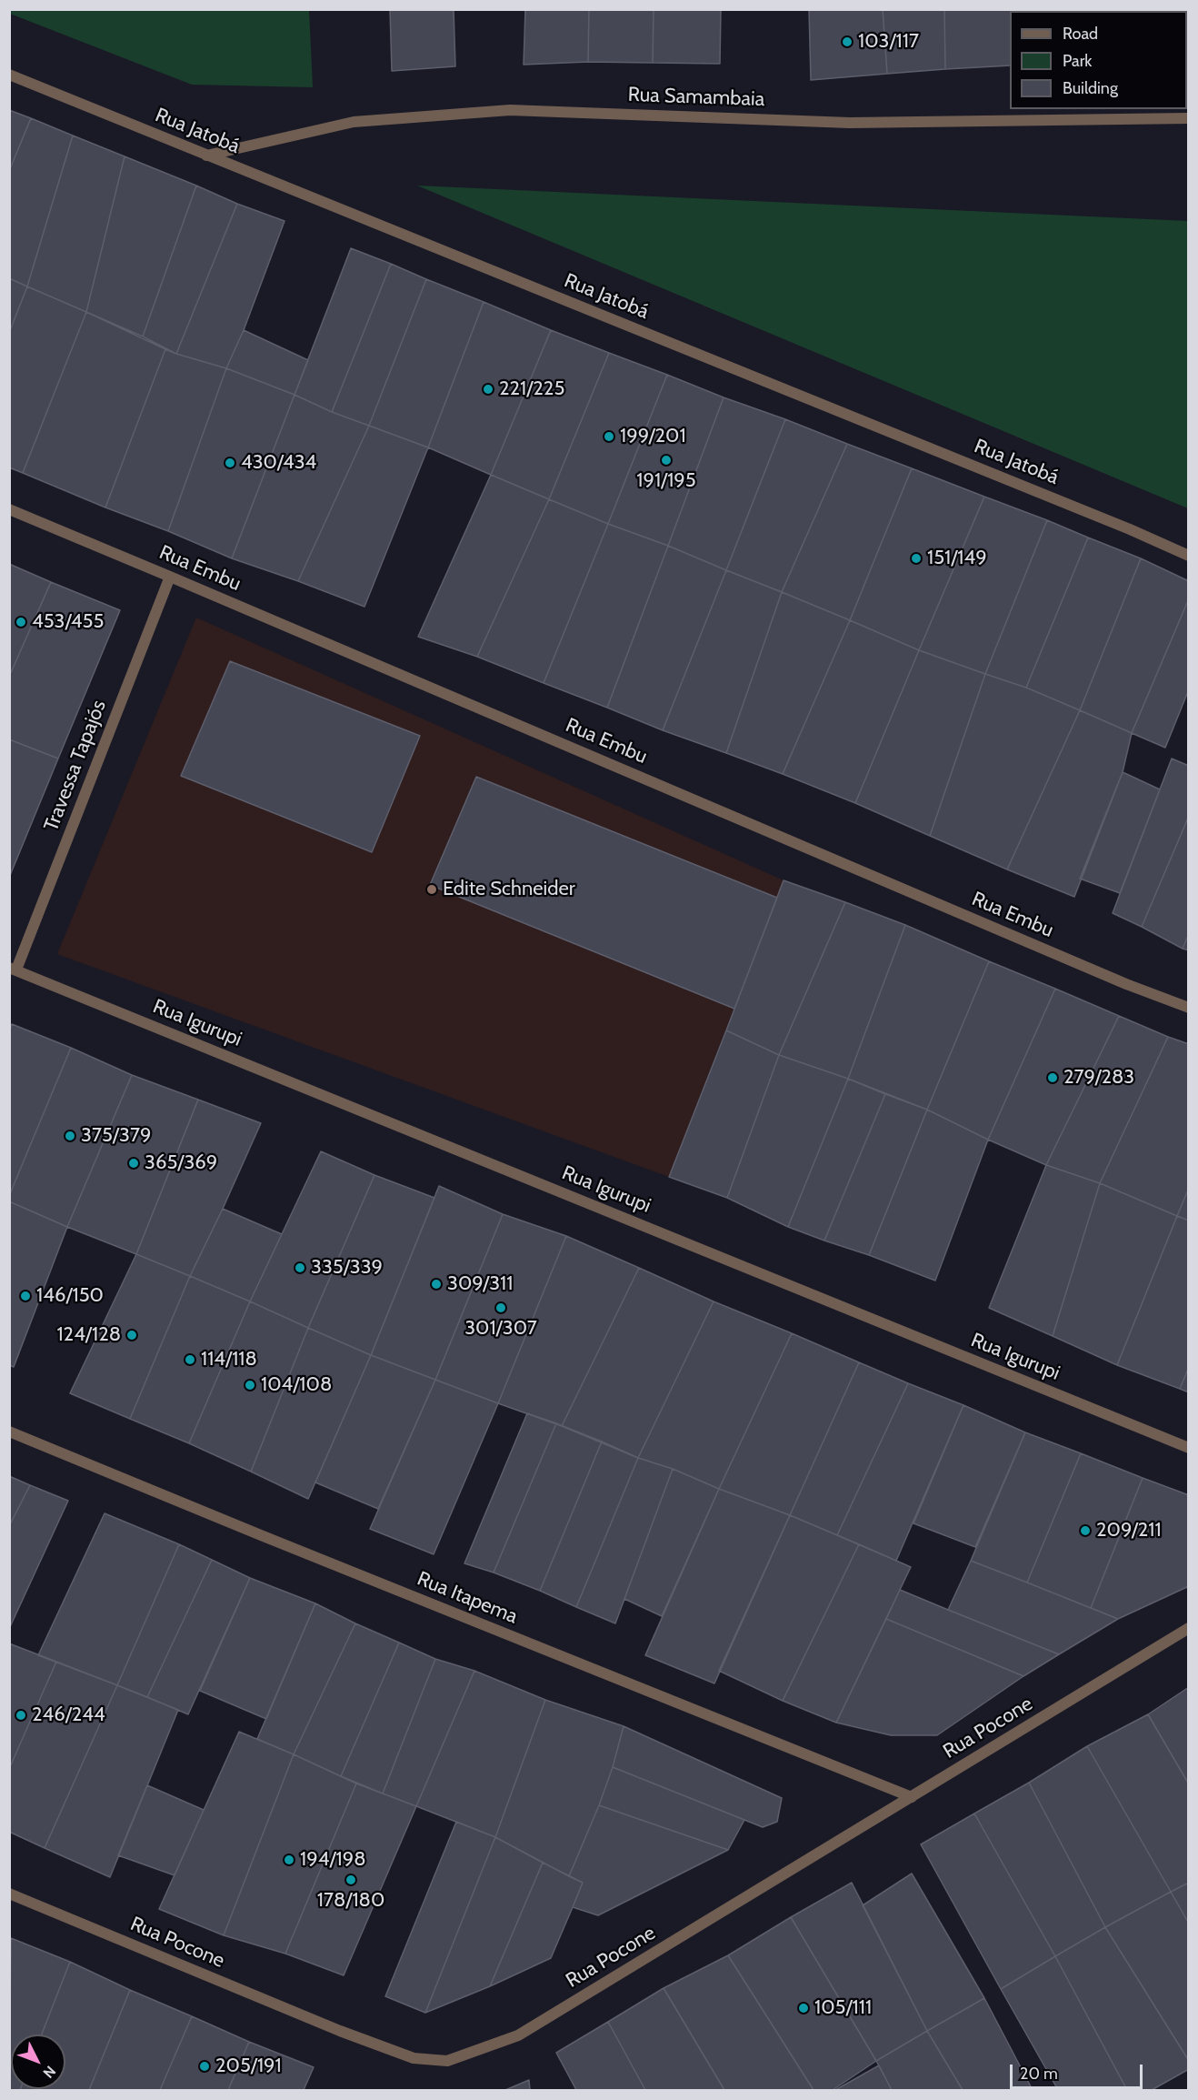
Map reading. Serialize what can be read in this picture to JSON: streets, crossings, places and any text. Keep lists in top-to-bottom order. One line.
{"streets":{"street":["Rua Samambaia","Rua Jatobá","Rua Embu","Travessa Tapajós","Rua Igurupi","Rua Itapema","Rua Pocone"]},"crossings":[["Rua Samambaia","Rua Jatobá"],["Rua Embu","Travessa Tapajós"],["Travessa Tapajós","Rua Igurupi"],["Rua Itapema","Rua Pocone"]],"places":["103/117","221/225","199/201","191/195","430/434","151/149","453/455","Edite Schneider","279/283","375/379","365/369","335/339","309/311","146/150","301/307","124/128","114/118","104/108","209/211","246/244","194/198","178/180","105/111","205/191"],"legend":["Road","Park","Building"],"scale_bar":"20 m","north":"bottom right"}
